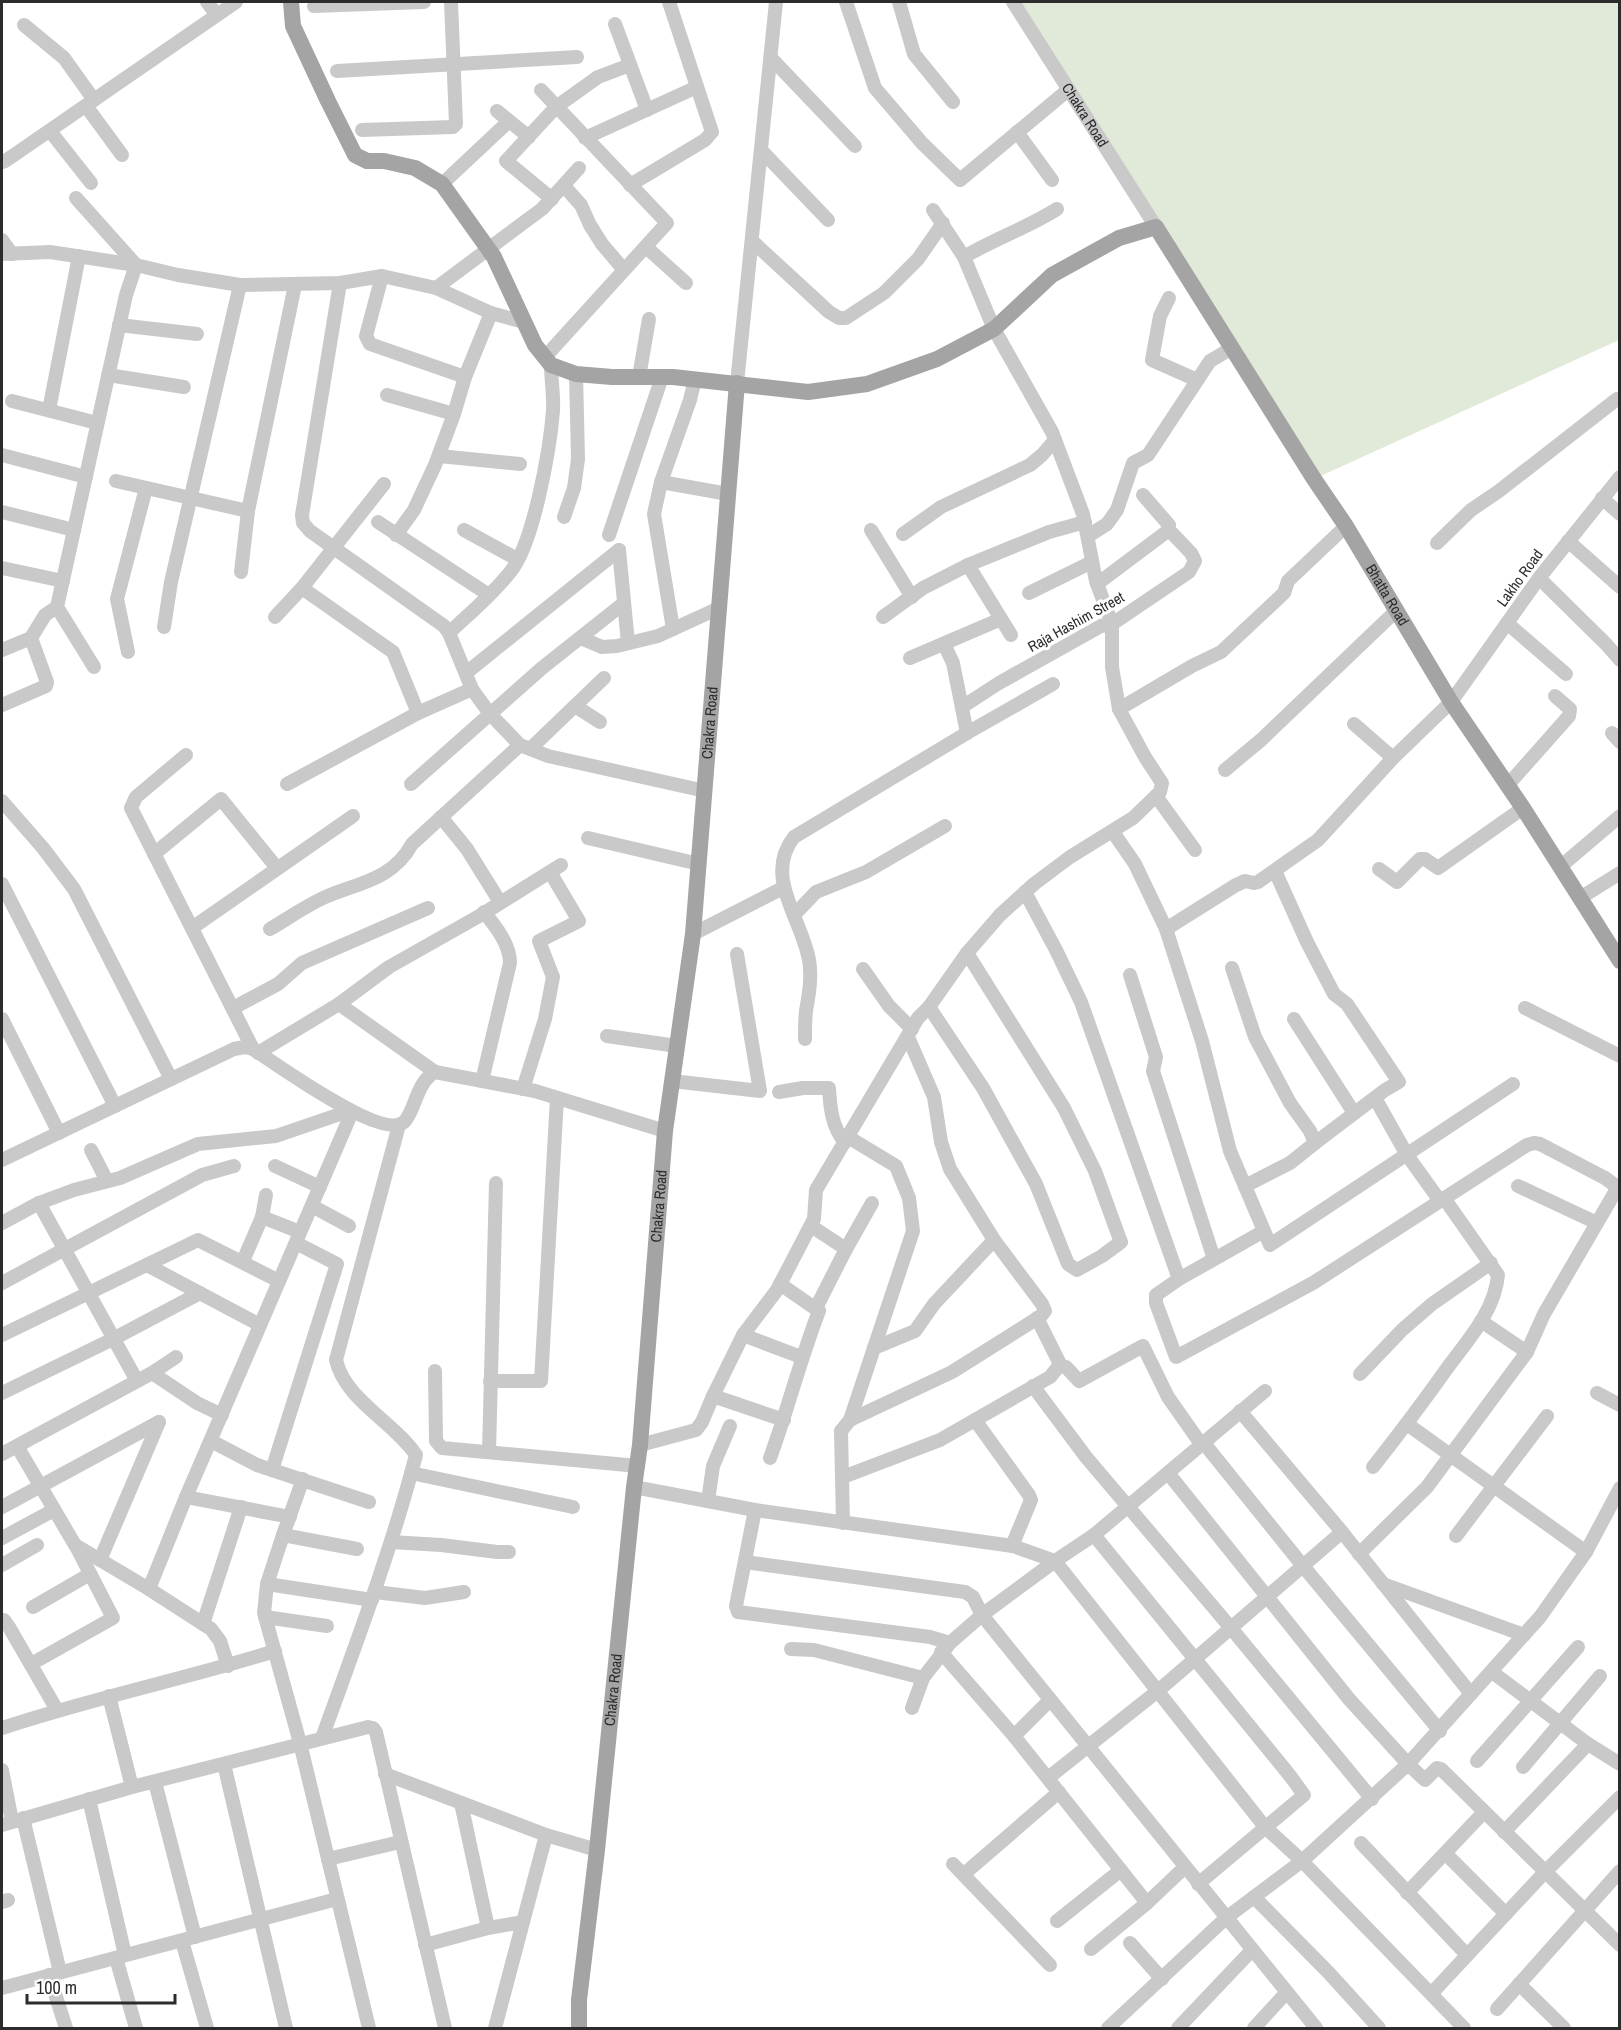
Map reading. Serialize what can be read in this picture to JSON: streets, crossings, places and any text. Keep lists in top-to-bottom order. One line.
{"streets":{"main road":["Chakra Road","Bhatta Road"],"street":["Lakho Road","Raja Hashim Street"]},"crossings":[["Chakra Road","Bhatta Road"],["Lakho Road","Bhatta Road"]],"scale_bar":"100 m"}
